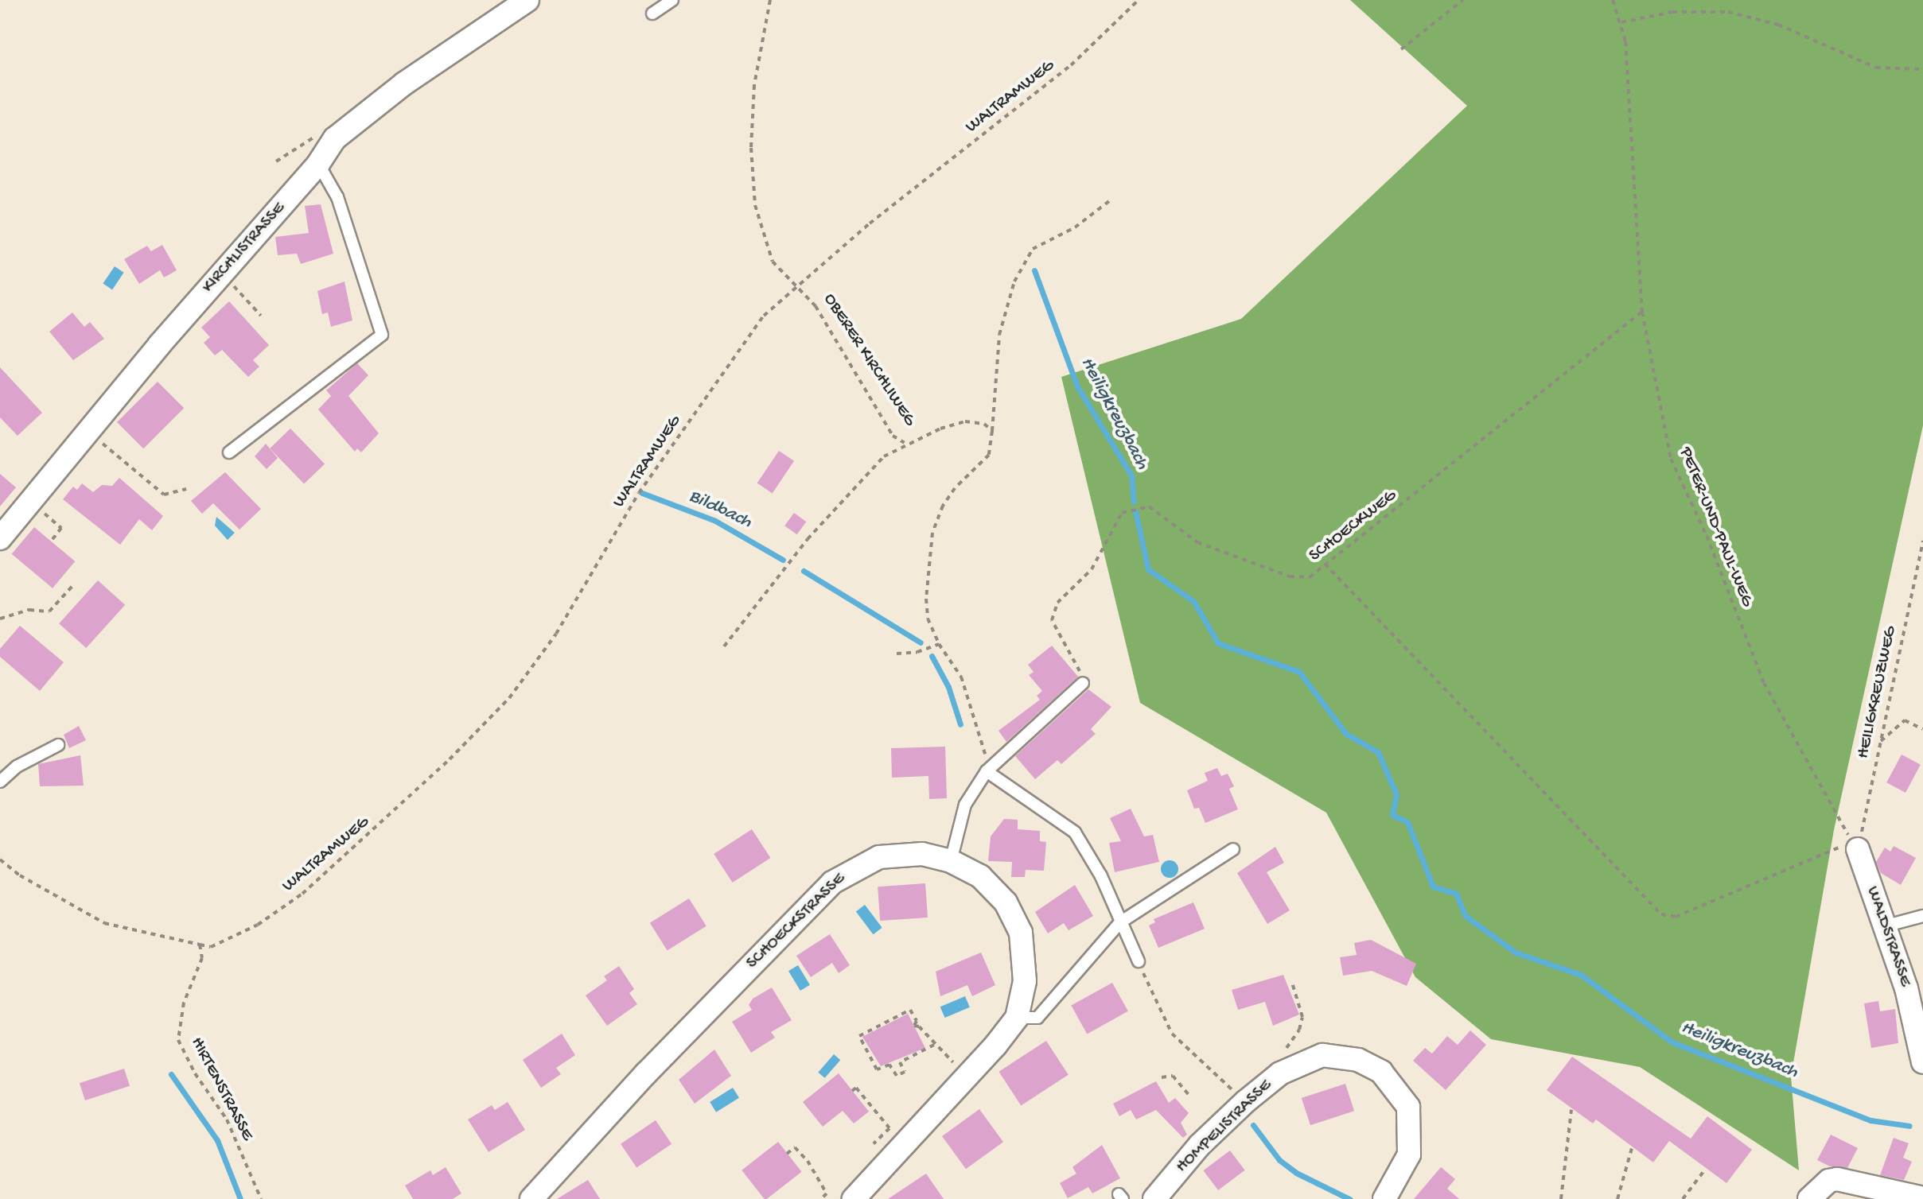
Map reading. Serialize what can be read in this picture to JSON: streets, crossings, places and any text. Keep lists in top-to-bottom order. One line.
{"streets":{"street":["KIRCHLISTRASSE","SCHOECKSTRASSE","WALDSTRASSE","HOMPELISTRASSE"],"path":["WALTRAMWEG","OBERER KIRCHLIWEG","SCHOECKWEG","PETER-UND-PAUL-WEG","HEILIGKREUZWEG","HIRTENSTRASSE"]},"crossings":[["WALTRAMWEG","OBERER KIRCHLIWEG"],["WALTRAMWEG","HIRTENSTRASSE"],["SCHOECKWEG","PETER-UND-PAUL-WEG"],["PETER-UND-PAUL-WEG","HEILIGKREUZWEG"],["PETER-UND-PAUL-WEG","WALDSTRASSE"],["HEILIGKREUZWEG","WALDSTRASSE"]],"water":["Heiligkreuzbach","Bildbach"]}
